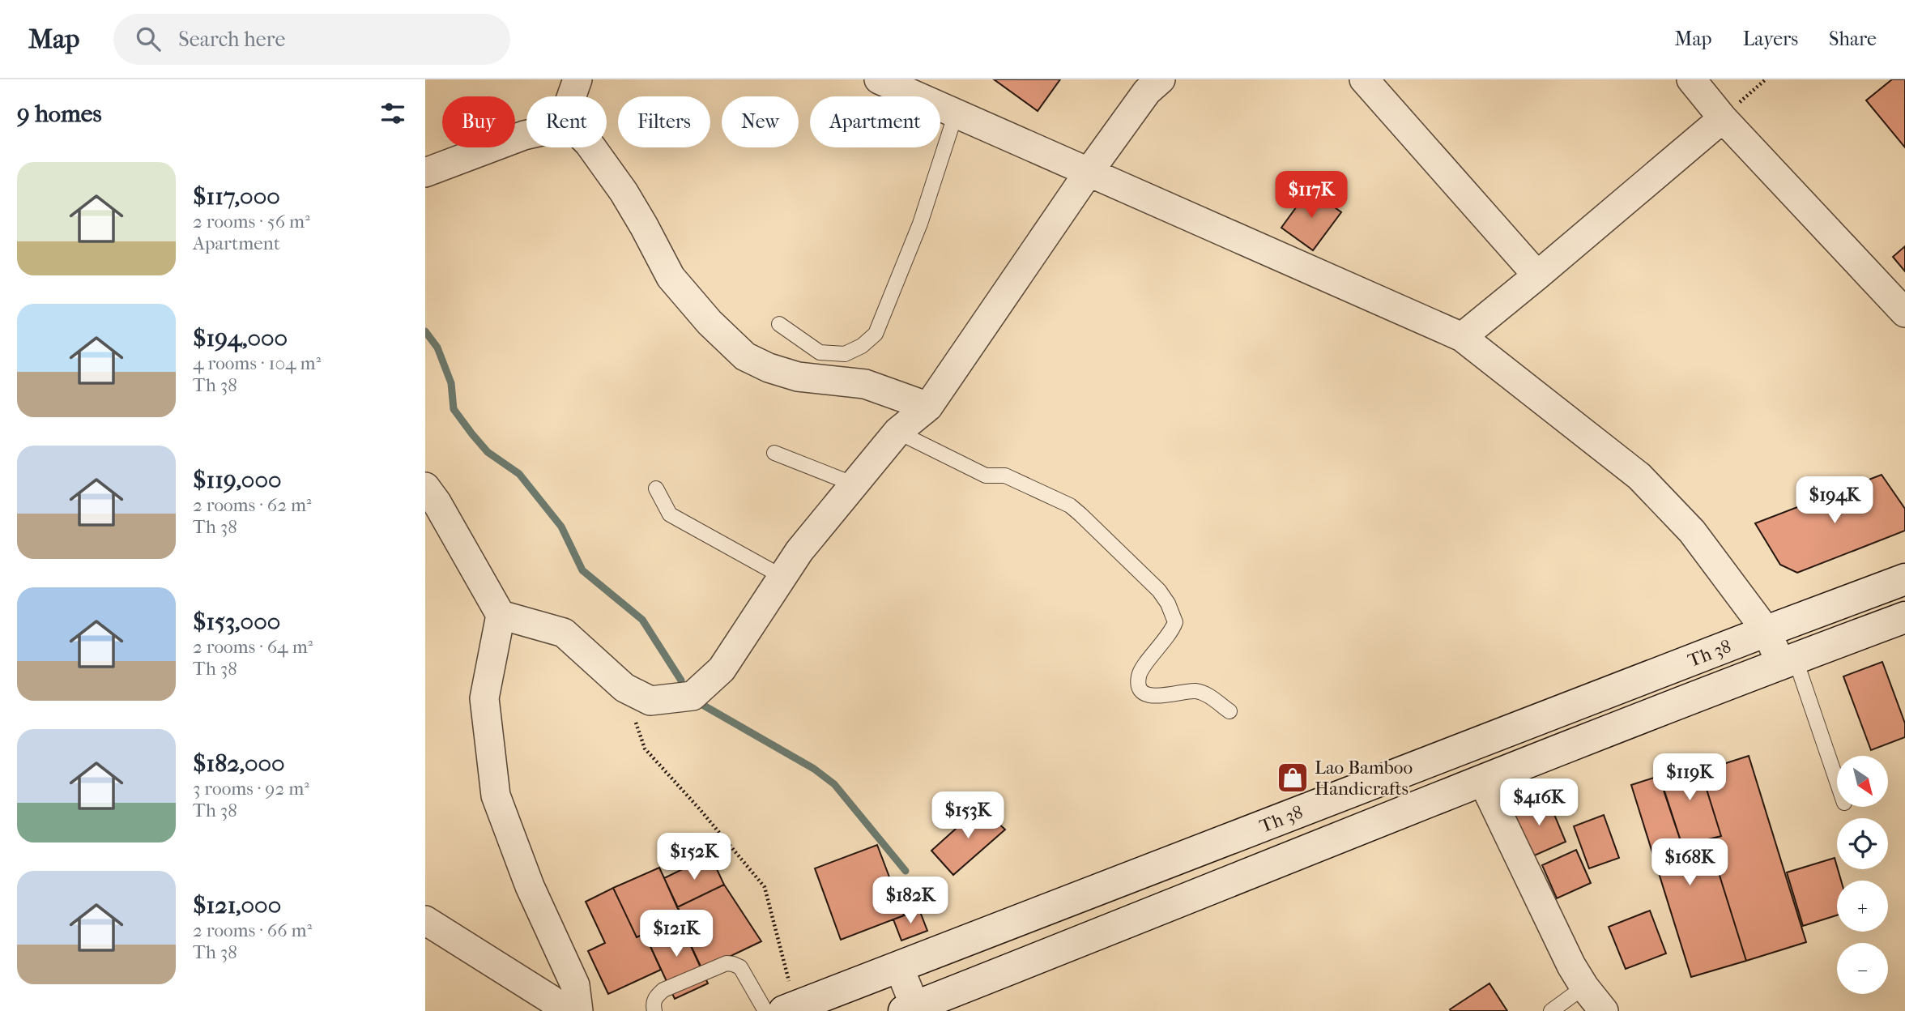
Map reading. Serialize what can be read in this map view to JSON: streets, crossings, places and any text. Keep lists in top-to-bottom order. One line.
{"streets":{"street":["Th 38"]},"places":{"shop":["Lao Bamboo Handicrafts"]},"north":"bottom right","page":{"header":"Map","search":"Search here","nav":["Map","Layers","Share"],"heading":"9 homes","chip":["Buy","Rent","Filters","New","Apartment"],"list":[{"name":"$117,000","note":"2 rooms · 56 m² · Apartment"},{"name":"$194,000","note":"4 rooms · 104 m² · Th 38"},{"name":"$119,000","note":"2 rooms · 62 m² · Th 38"},{"name":"$153,000","note":"2 rooms · 64 m² · Th 38"},{"name":"$182,000","note":"3 rooms · 92 m² · Th 38"},{"name":"$121,000","note":"2 rooms · 66 m² · Th 38"}],"price":["$117K","$194K","$119K","$416K","$153K","$152K","$168K","$182K","$121K"],"map_buttons":["+","−"]}}
